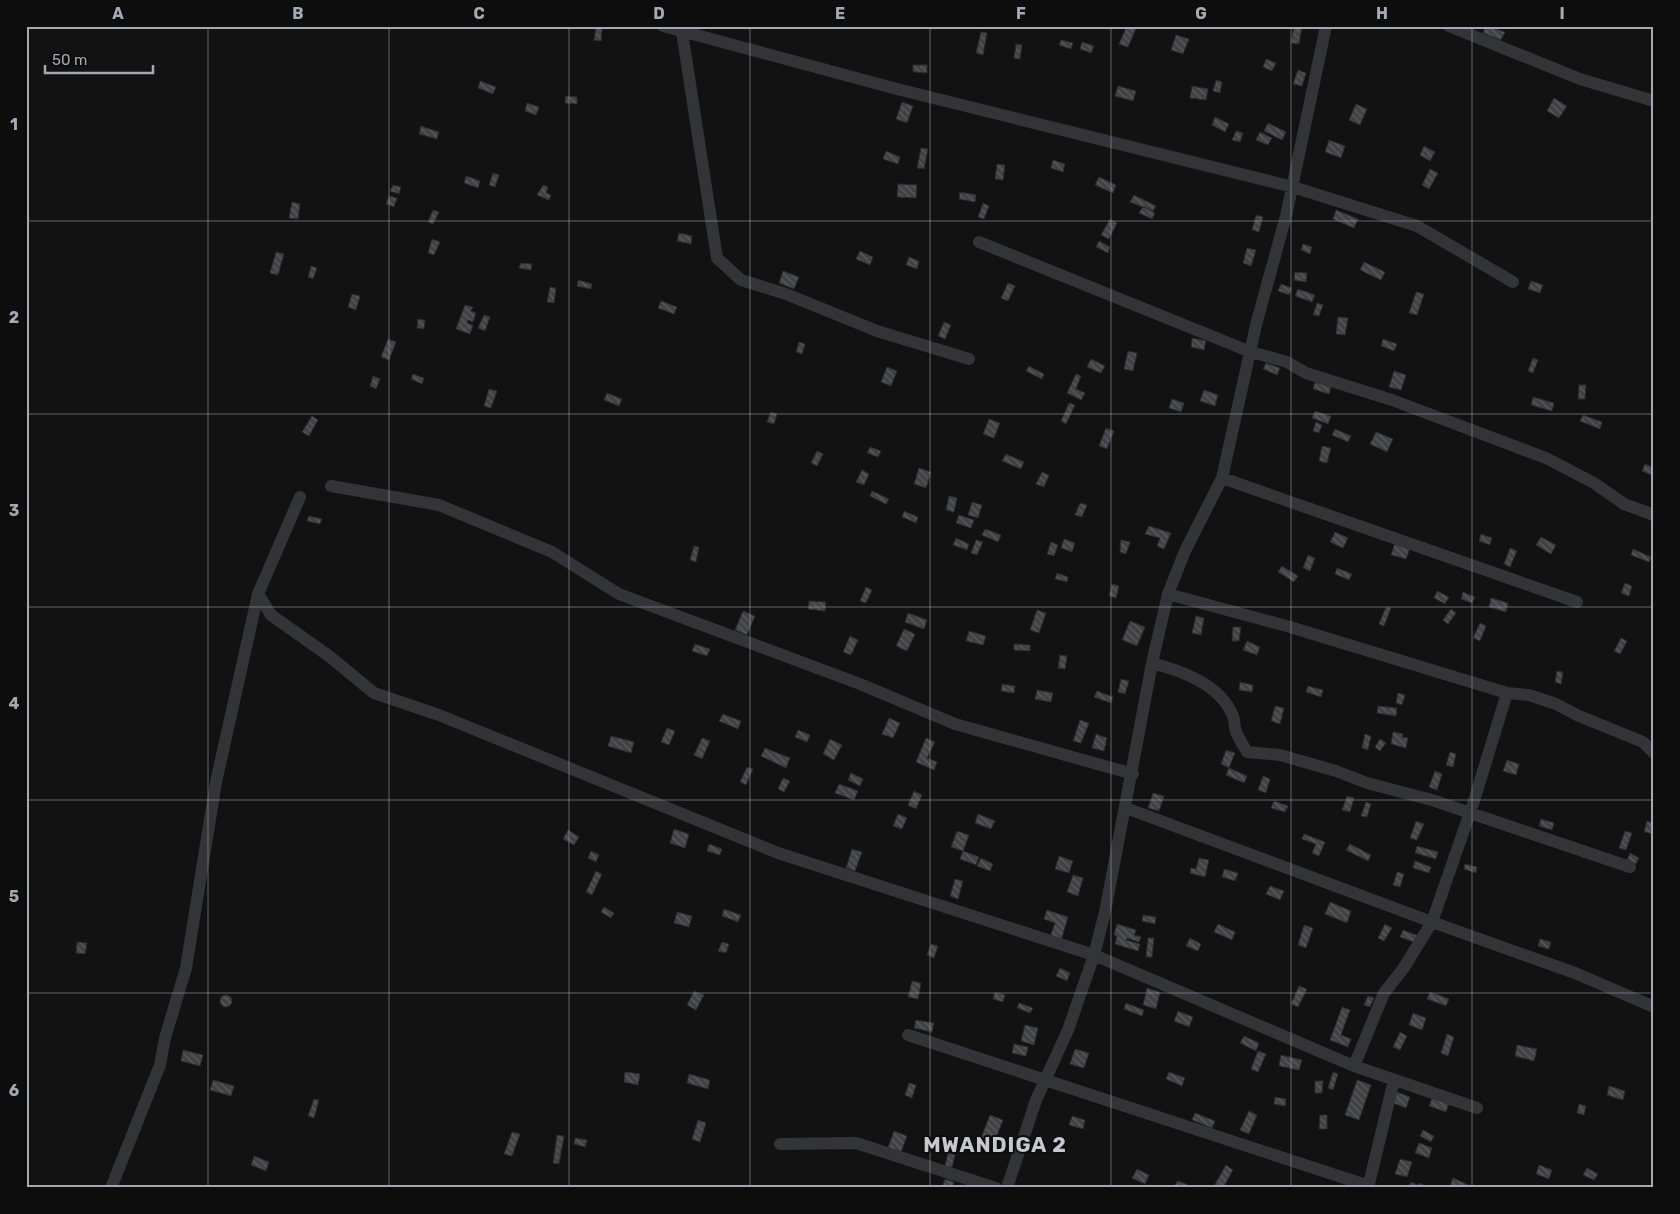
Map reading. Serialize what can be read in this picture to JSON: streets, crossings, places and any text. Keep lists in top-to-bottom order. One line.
{"districts":["MWANDIGA 2"],"scale_bar":"50 m","grid":{"columns":["A","B","C","D","E","F","G","H","I"],"rows":["1","2","3","4","5","6"]}}
